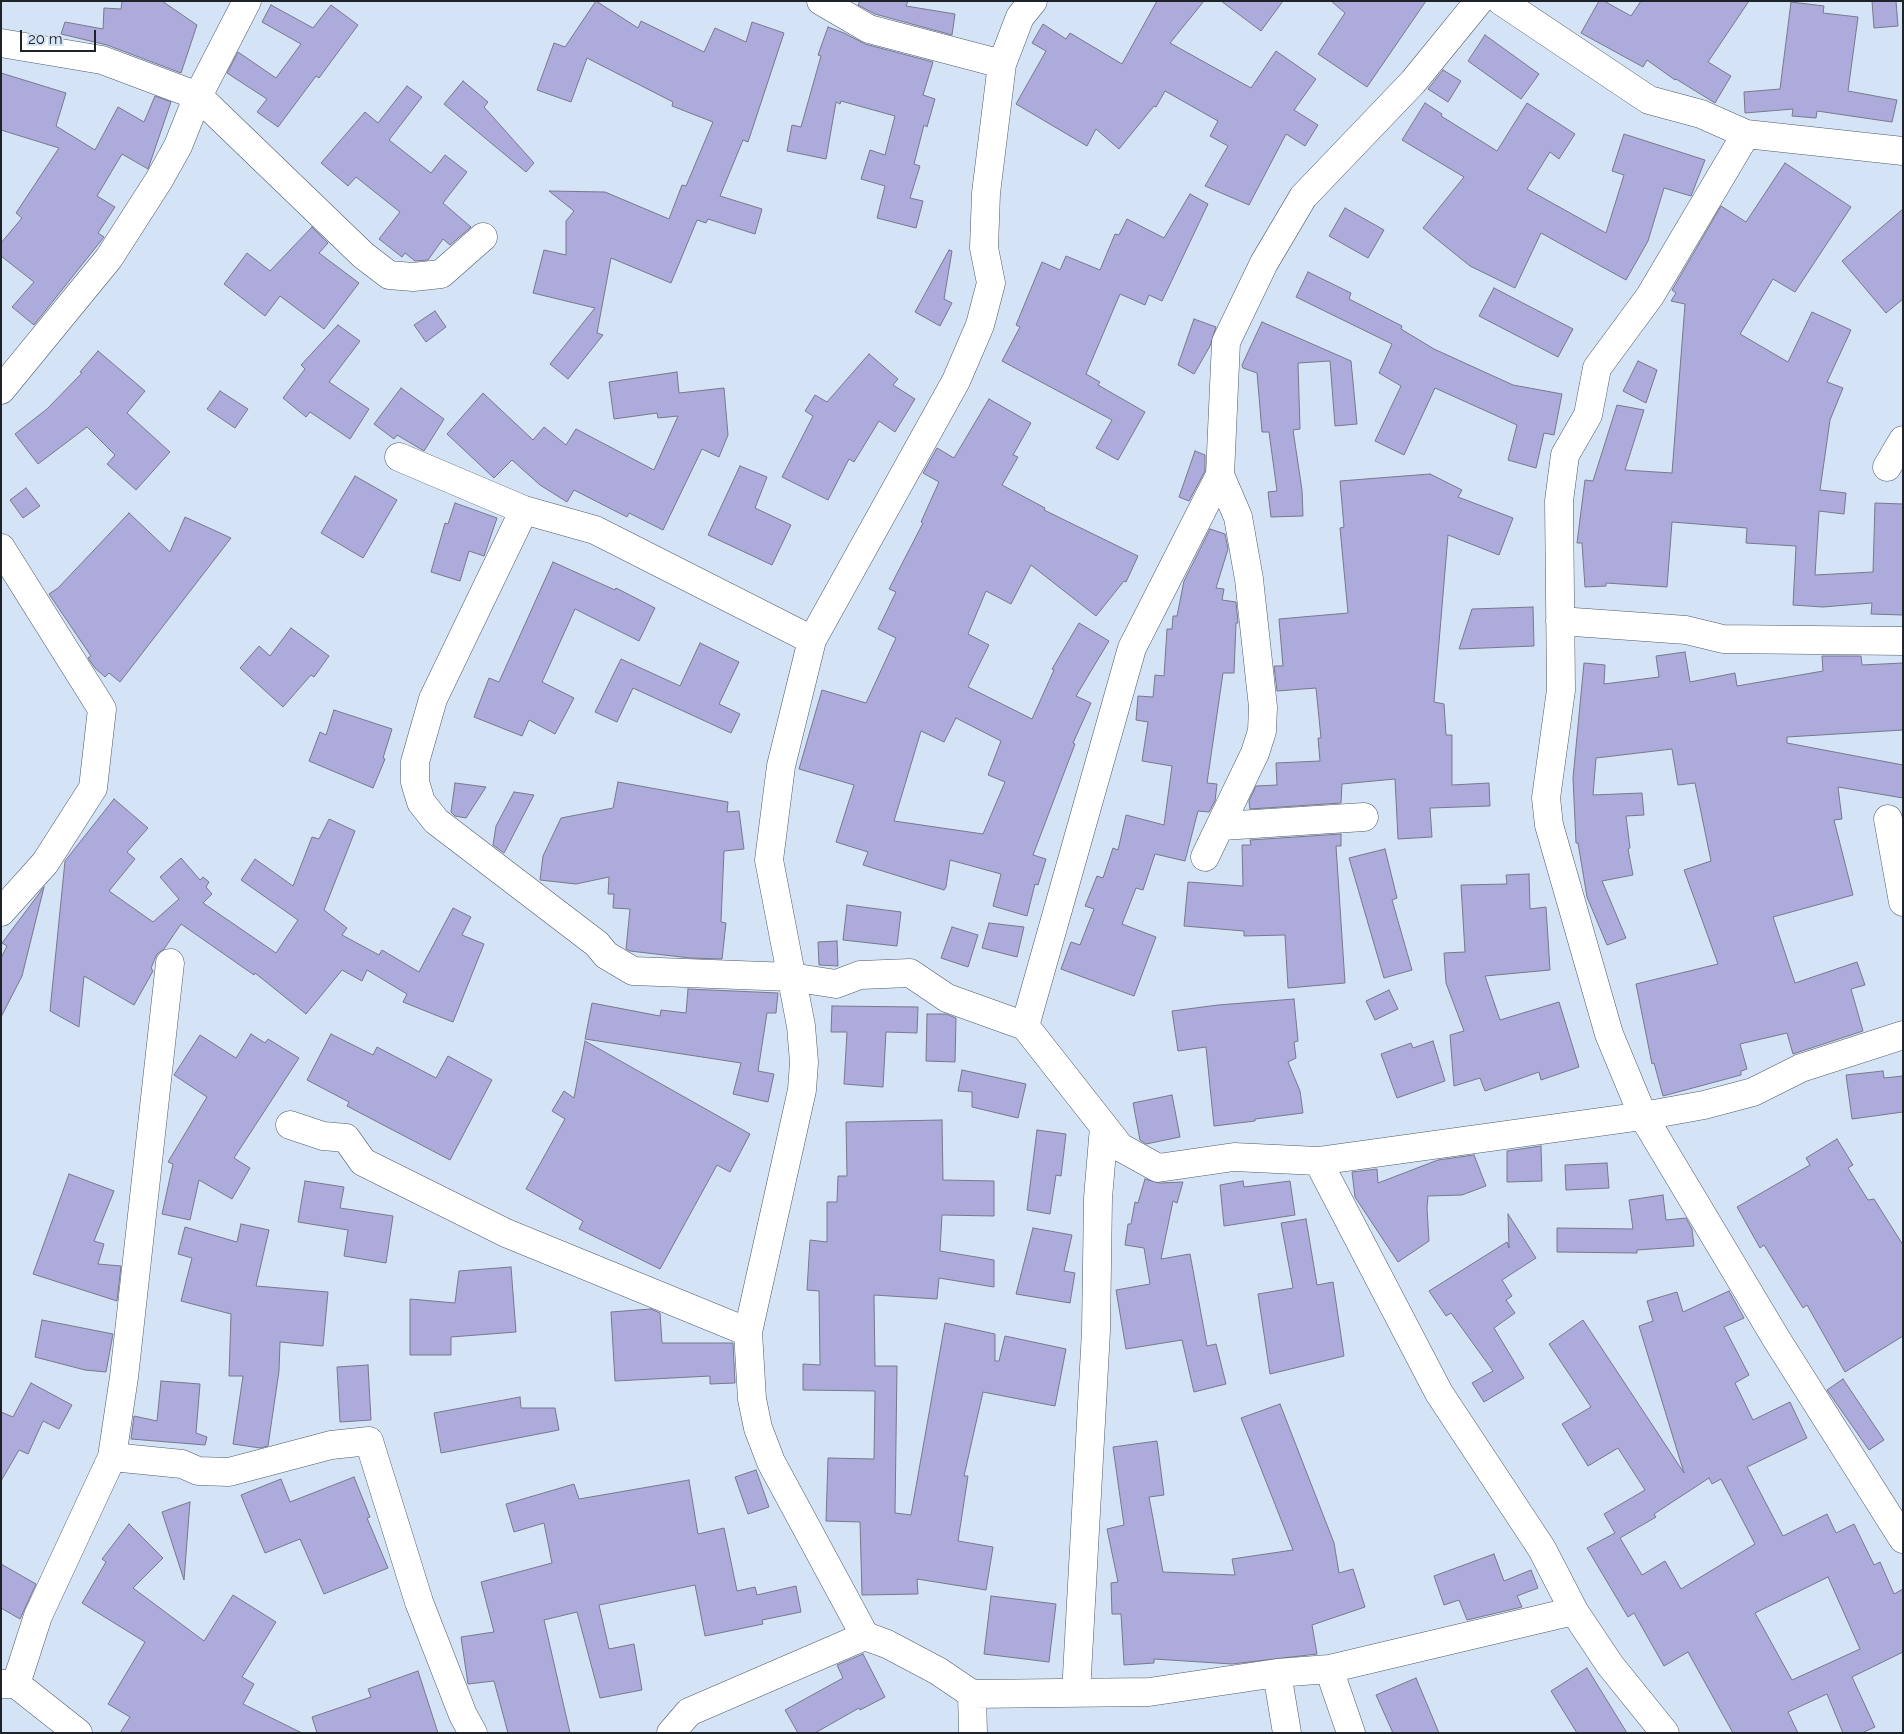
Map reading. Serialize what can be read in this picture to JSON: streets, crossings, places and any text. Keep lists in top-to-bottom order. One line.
{"scale_bar":"20 m"}
